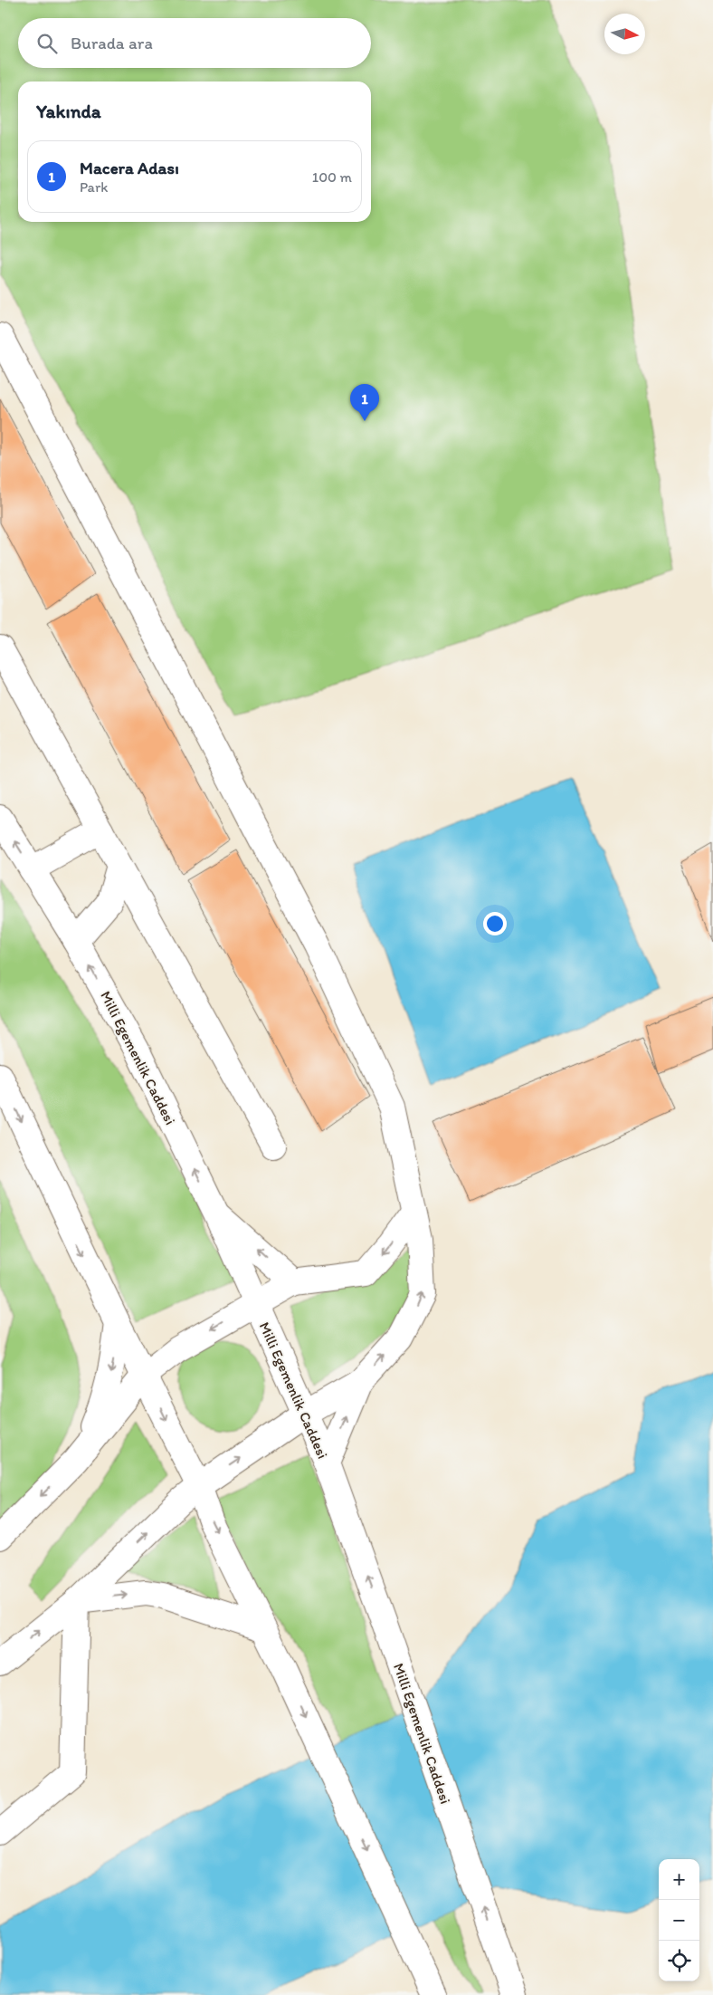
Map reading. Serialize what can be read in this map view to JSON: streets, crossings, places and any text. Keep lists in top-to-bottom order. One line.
{"streets":{"main road":["Milli Egemenlik Caddesi"]},"north":"right","page":{"search":"Burada ara","heading":"Yakında","list":[{"mark":"1","name":"Macera Adası","note":"Park","value":"100 m"}],"pins":"1","map_buttons":["+","−"]}}
